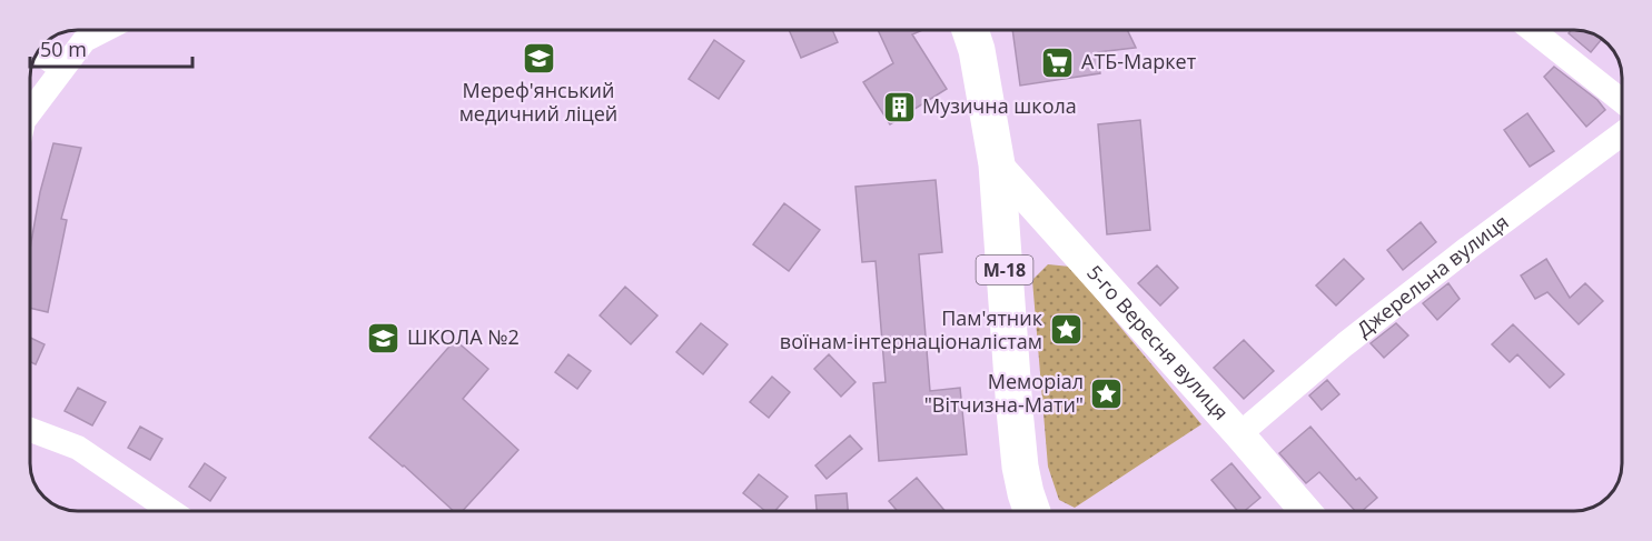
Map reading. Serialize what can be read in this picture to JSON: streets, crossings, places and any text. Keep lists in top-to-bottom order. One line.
{"streets":{"highway":["М-18"],"street":["Джерельна вулиця","5-го Вересня вулиця"]},"crossings":[["М-18","5-го Вересня вулиця"],["Джерельна вулиця","5-го Вересня вулиця"]],"places":{"school or university":["Мереф'янський медичний ліцей","ШКОЛА №2"],"supermarket":["АТБ-Маркет"],"building":["Музична школа"],"place":["Пам'ятник воїнам-інтернаціоналістам","Меморіал \"Вітчизна-Мати\""]},"scale_bar":"50 m"}
